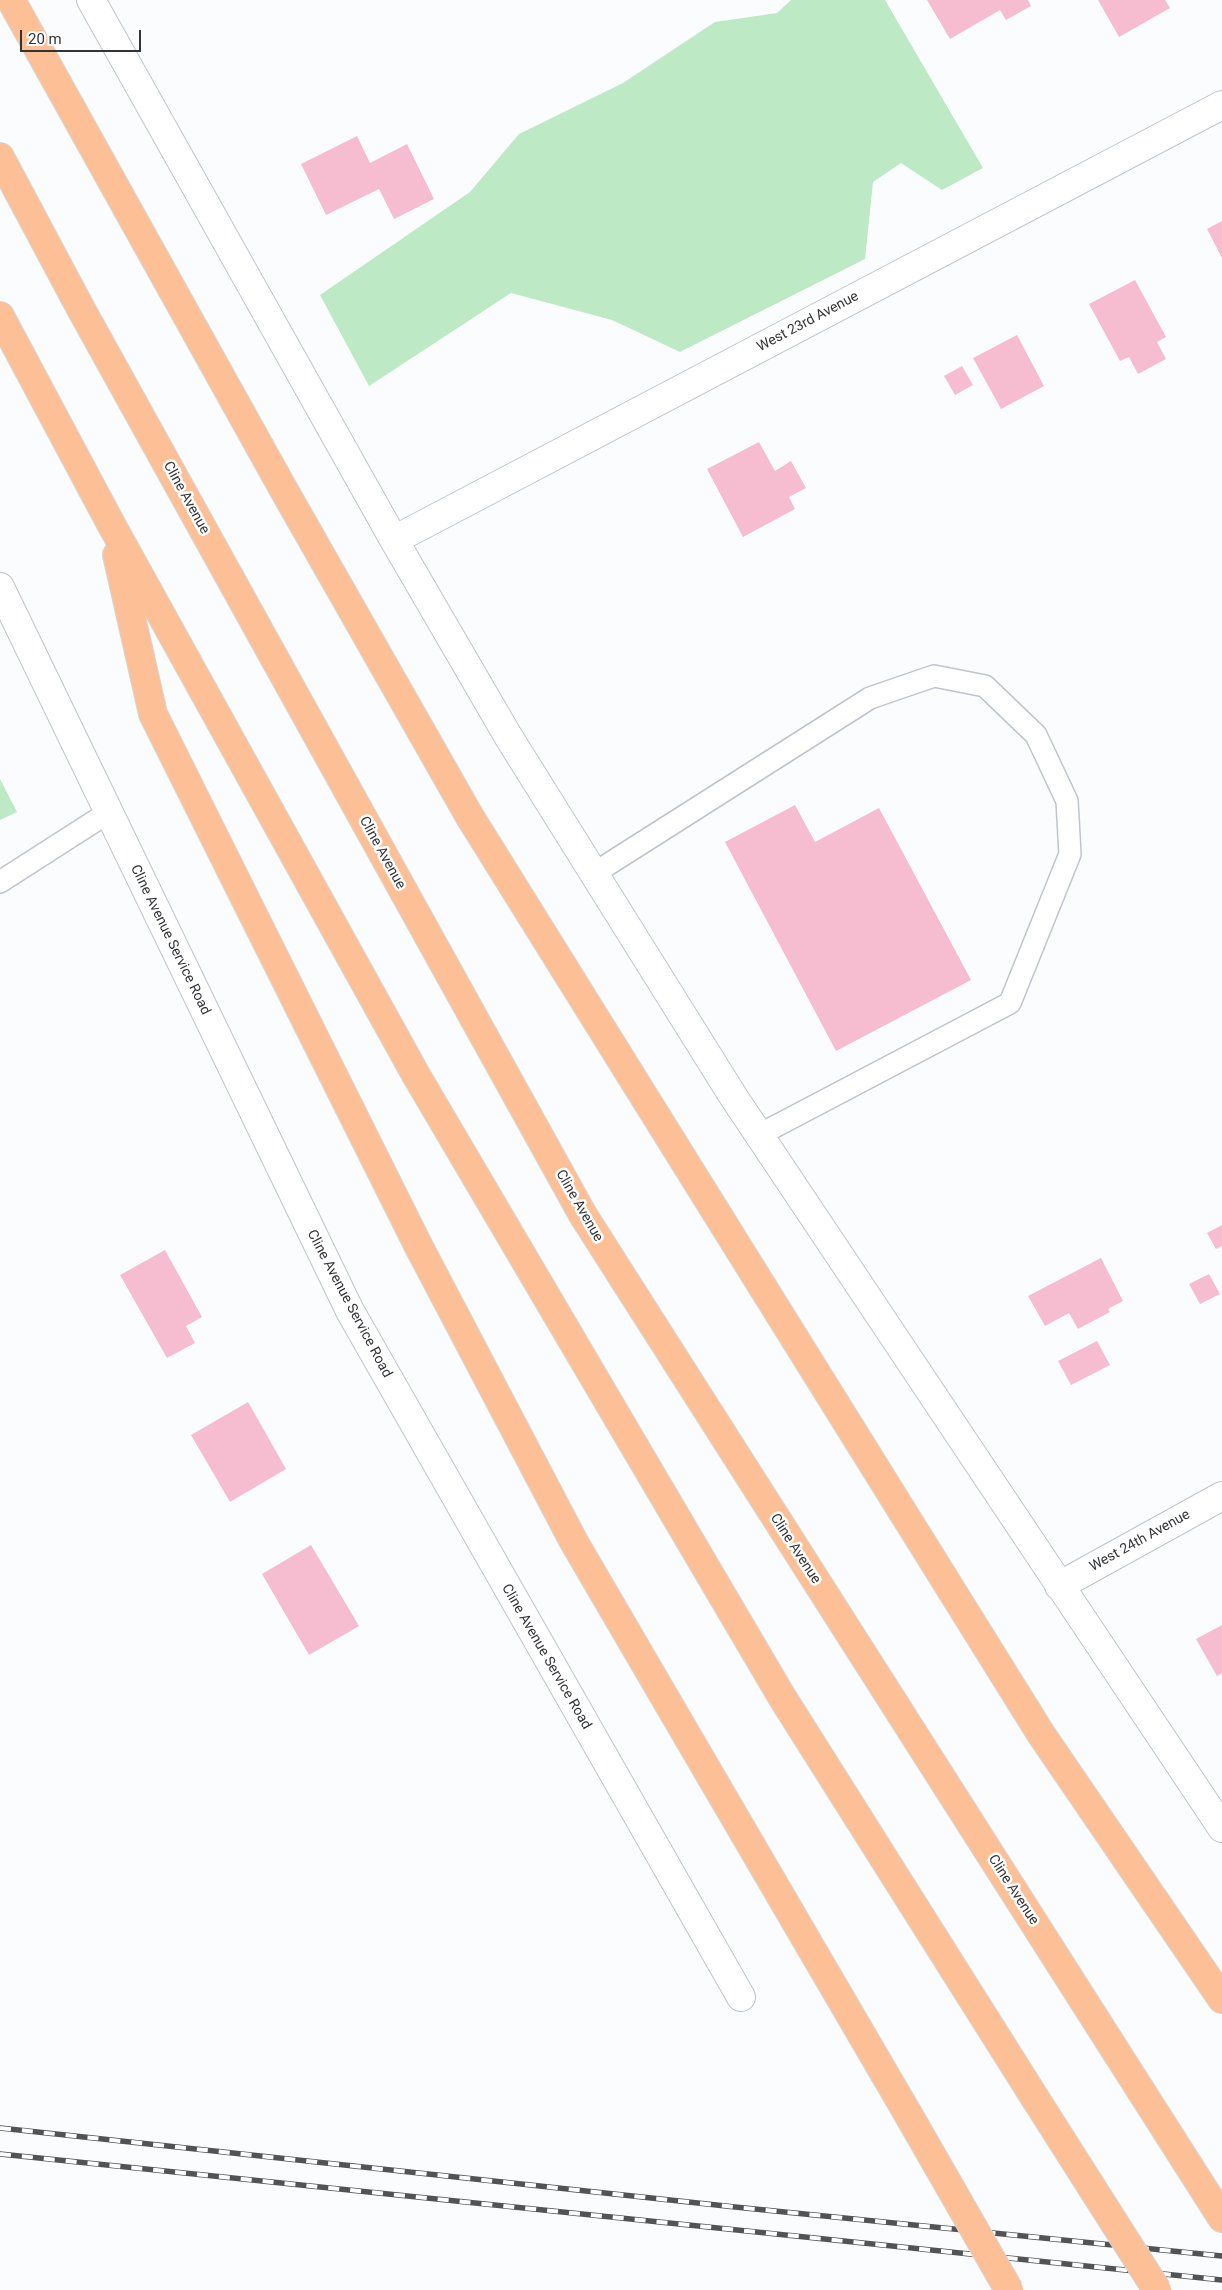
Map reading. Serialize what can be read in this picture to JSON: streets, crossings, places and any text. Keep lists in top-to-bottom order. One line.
{"streets":{"highway":["Cline Avenue"],"street":["West 23rd Avenue","Cline Avenue Service Road","West 24th Avenue"]},"scale_bar":"20 m"}
